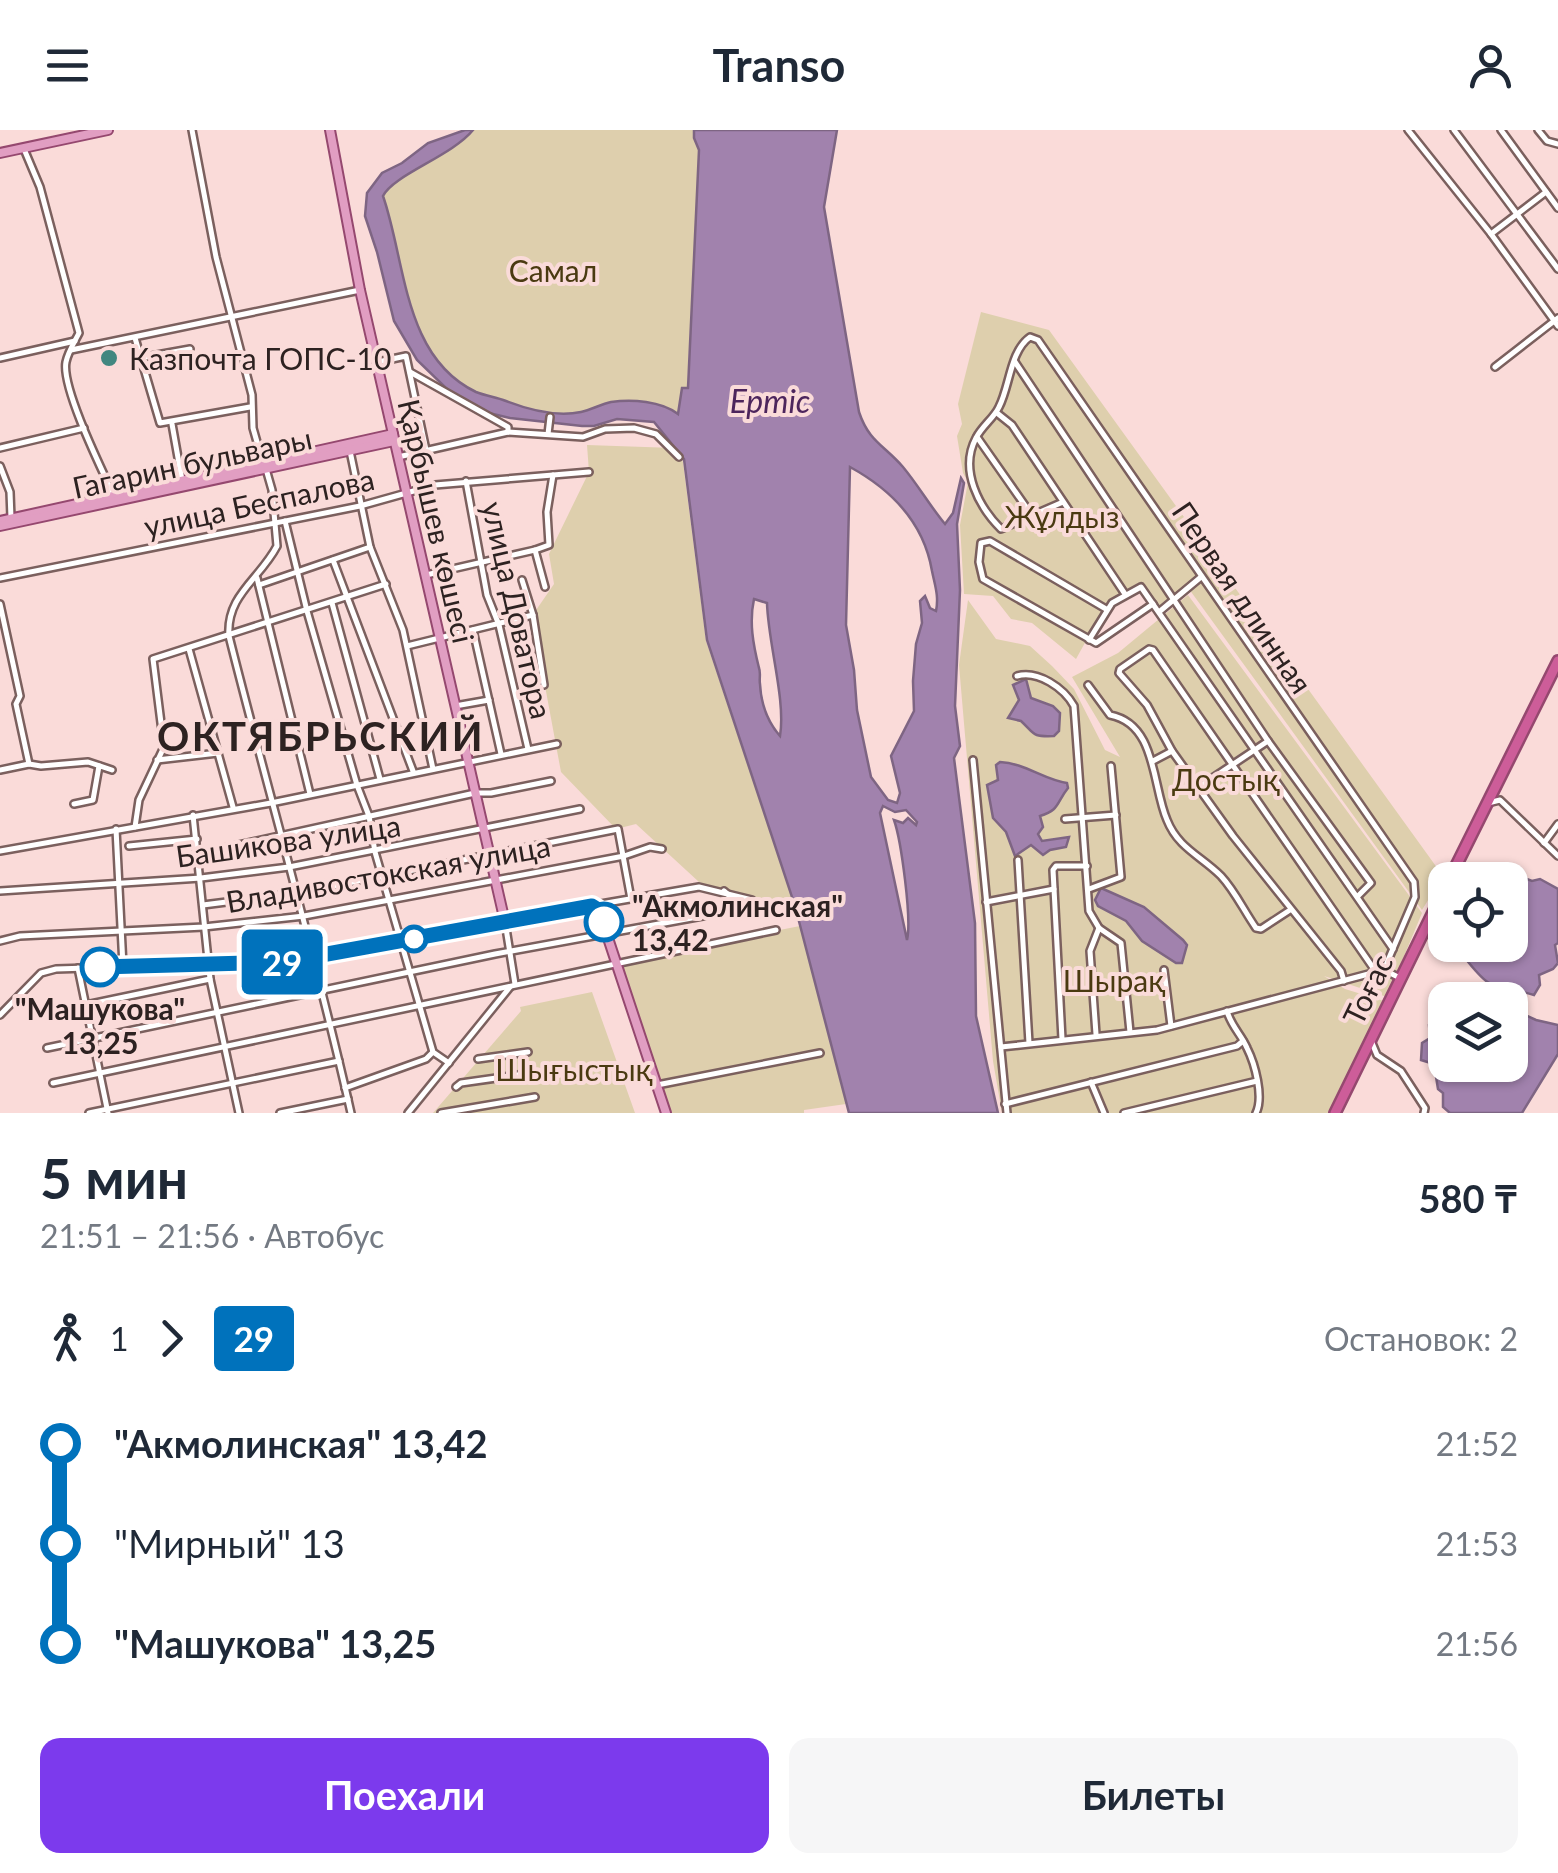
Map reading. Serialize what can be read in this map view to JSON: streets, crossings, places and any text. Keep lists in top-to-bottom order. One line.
{"streets":{"highway":["Тоғас"],"main road":["Гагарин бульвары","Қарбышев көшесі"],"street":["улица Беспалова","Первая длинная","улица Доватора","Башикова улица","Владивостокская улица"]},"crossings":[["Гагарин бульвары","Қарбышев көшесі"],["улица Беспалова","Қарбышев көшесі"],["улица Беспалова","улица Доватора"],["Қарбышев көшесі","Башикова улица"],["Қарбышев көшесі","Владивостокская улица"]],"districts":["ОКТЯБРЬСКИЙ"],"water":["Ертіс"],"parks":["Самал","Жұлдыз","Достық","Шырақ","Шығыстық"],"places":["Казпочта ГОПС-10","\"Акмолинская\" 13,42","\"Машукова\" 13,25"],"lines":["bus line 29"],"page":{"header":"Transo","on_map":"29","heading":["5 мин","21:51 – 21:56 · Автобус","580 ₸"],"legs":["1","29","Остановок: 2"],"list":[{"name":"\"Акмолинская\" 13,42","value":"21:52"},{"name":"\"Мирный\" 13","value":"21:53"},{"name":"\"Машукова\" 13,25","value":"21:56"}],"buttons":["Поехали","Билеты"]}}
